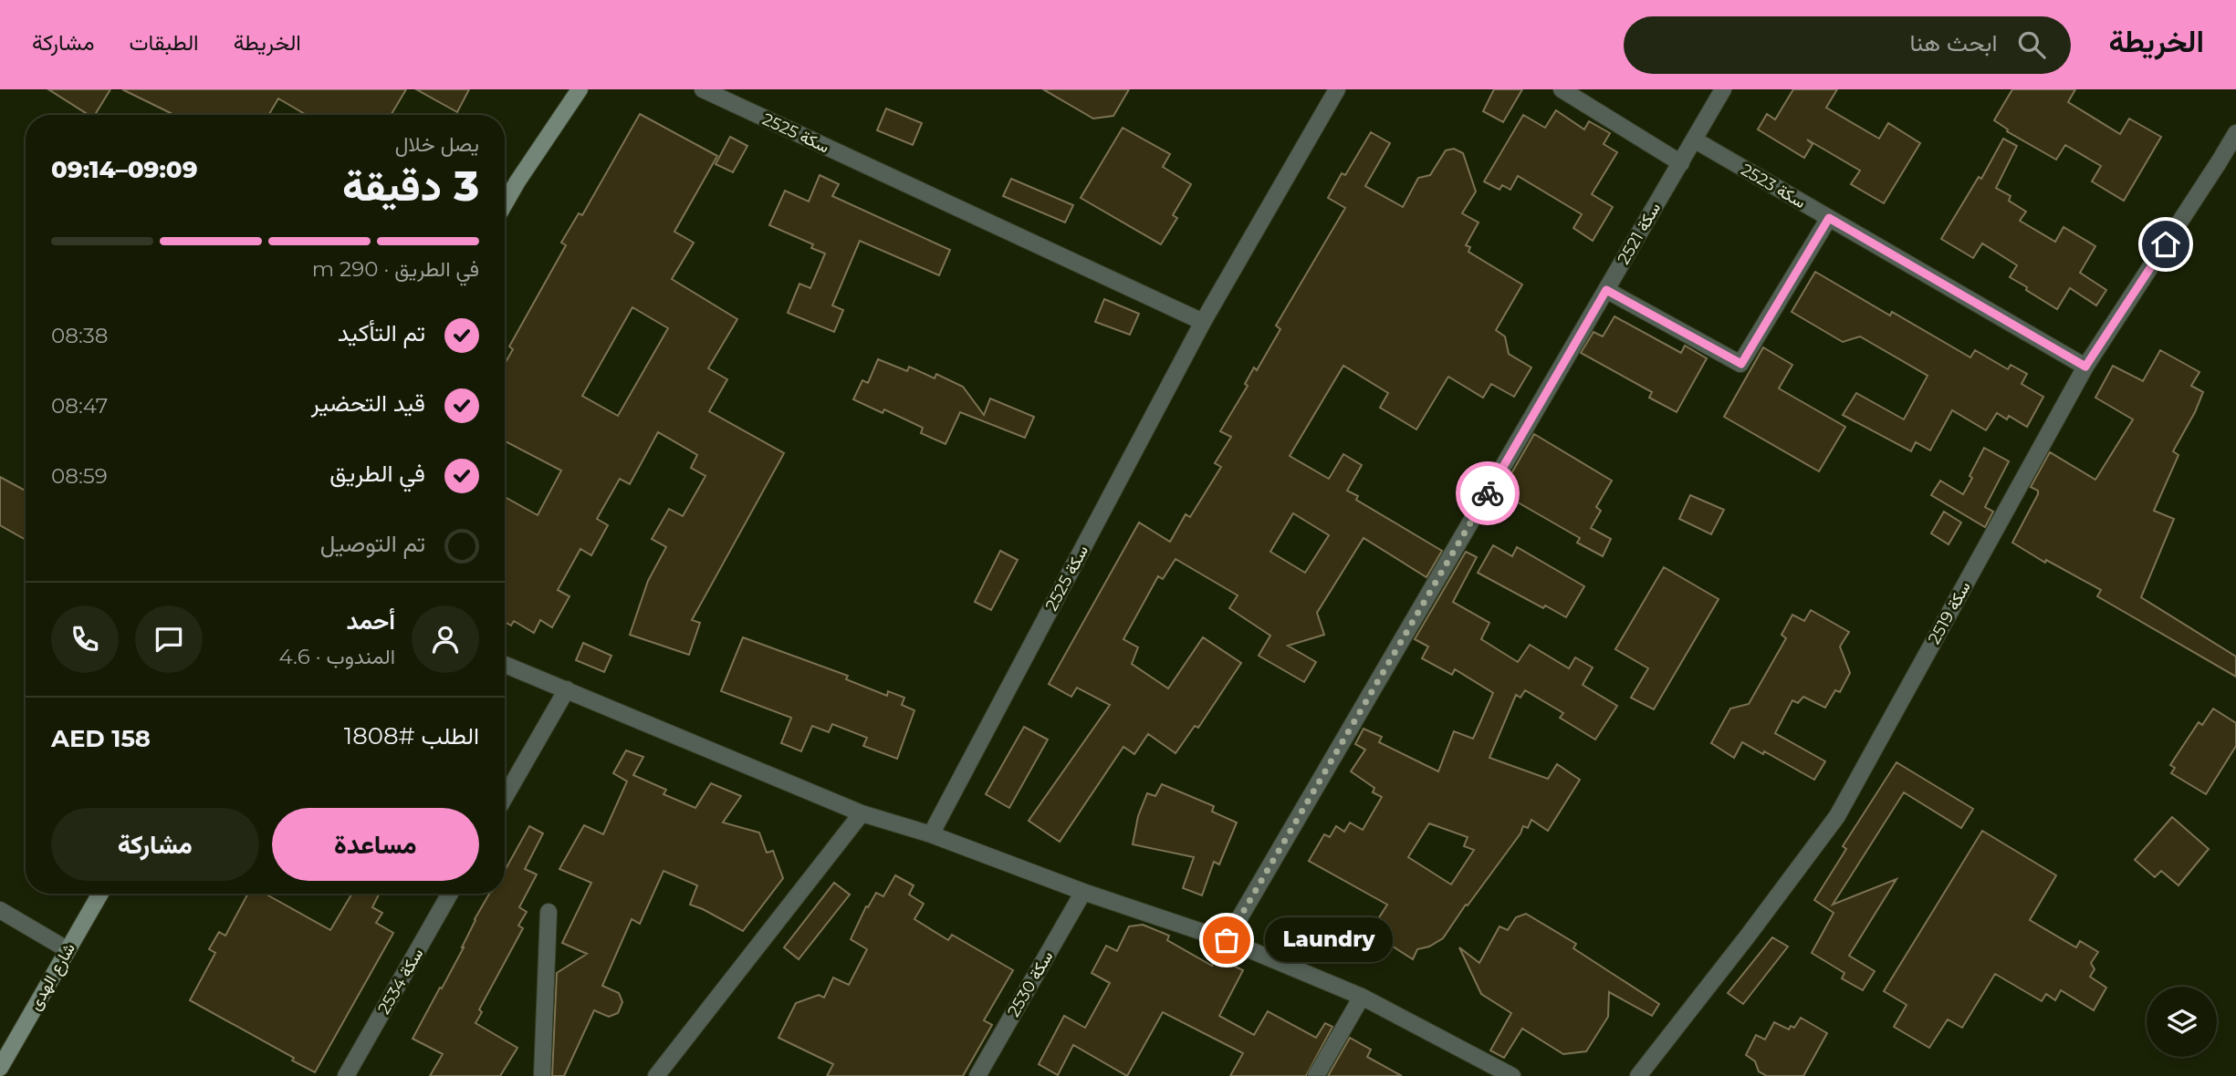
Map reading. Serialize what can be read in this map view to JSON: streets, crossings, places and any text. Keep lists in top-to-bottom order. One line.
{"streets":{"street":["سكة 2525","سكة 2523","سكة 2521","سكة 2519","شارع الهدى","سكة 2534","سكة 2530"]},"crossings":[["سكة 2523","سكة 2521"],["سكة 2523","سكة 2519"]],"places":["Laundry"],"page":{"header":"الخريطة","search":"ابحث هنا","nav":["الخريطة","الطبقات","مشاركة"],"heading":["3 دقيقة","يصل خلال","09:09–09:14"],"panel":["أحمد","المندوب · 4.6","الطلب #1808","AED 158"],"bar":"في الطريق · 290 m","list":[["تم التأكيد","08:38"],["قيد التحضير","08:47"],["في الطريق","08:59"],"تم التوصيل"],"buttons":["مساعدة","مشاركة"],"bubble":"Laundry"}}
